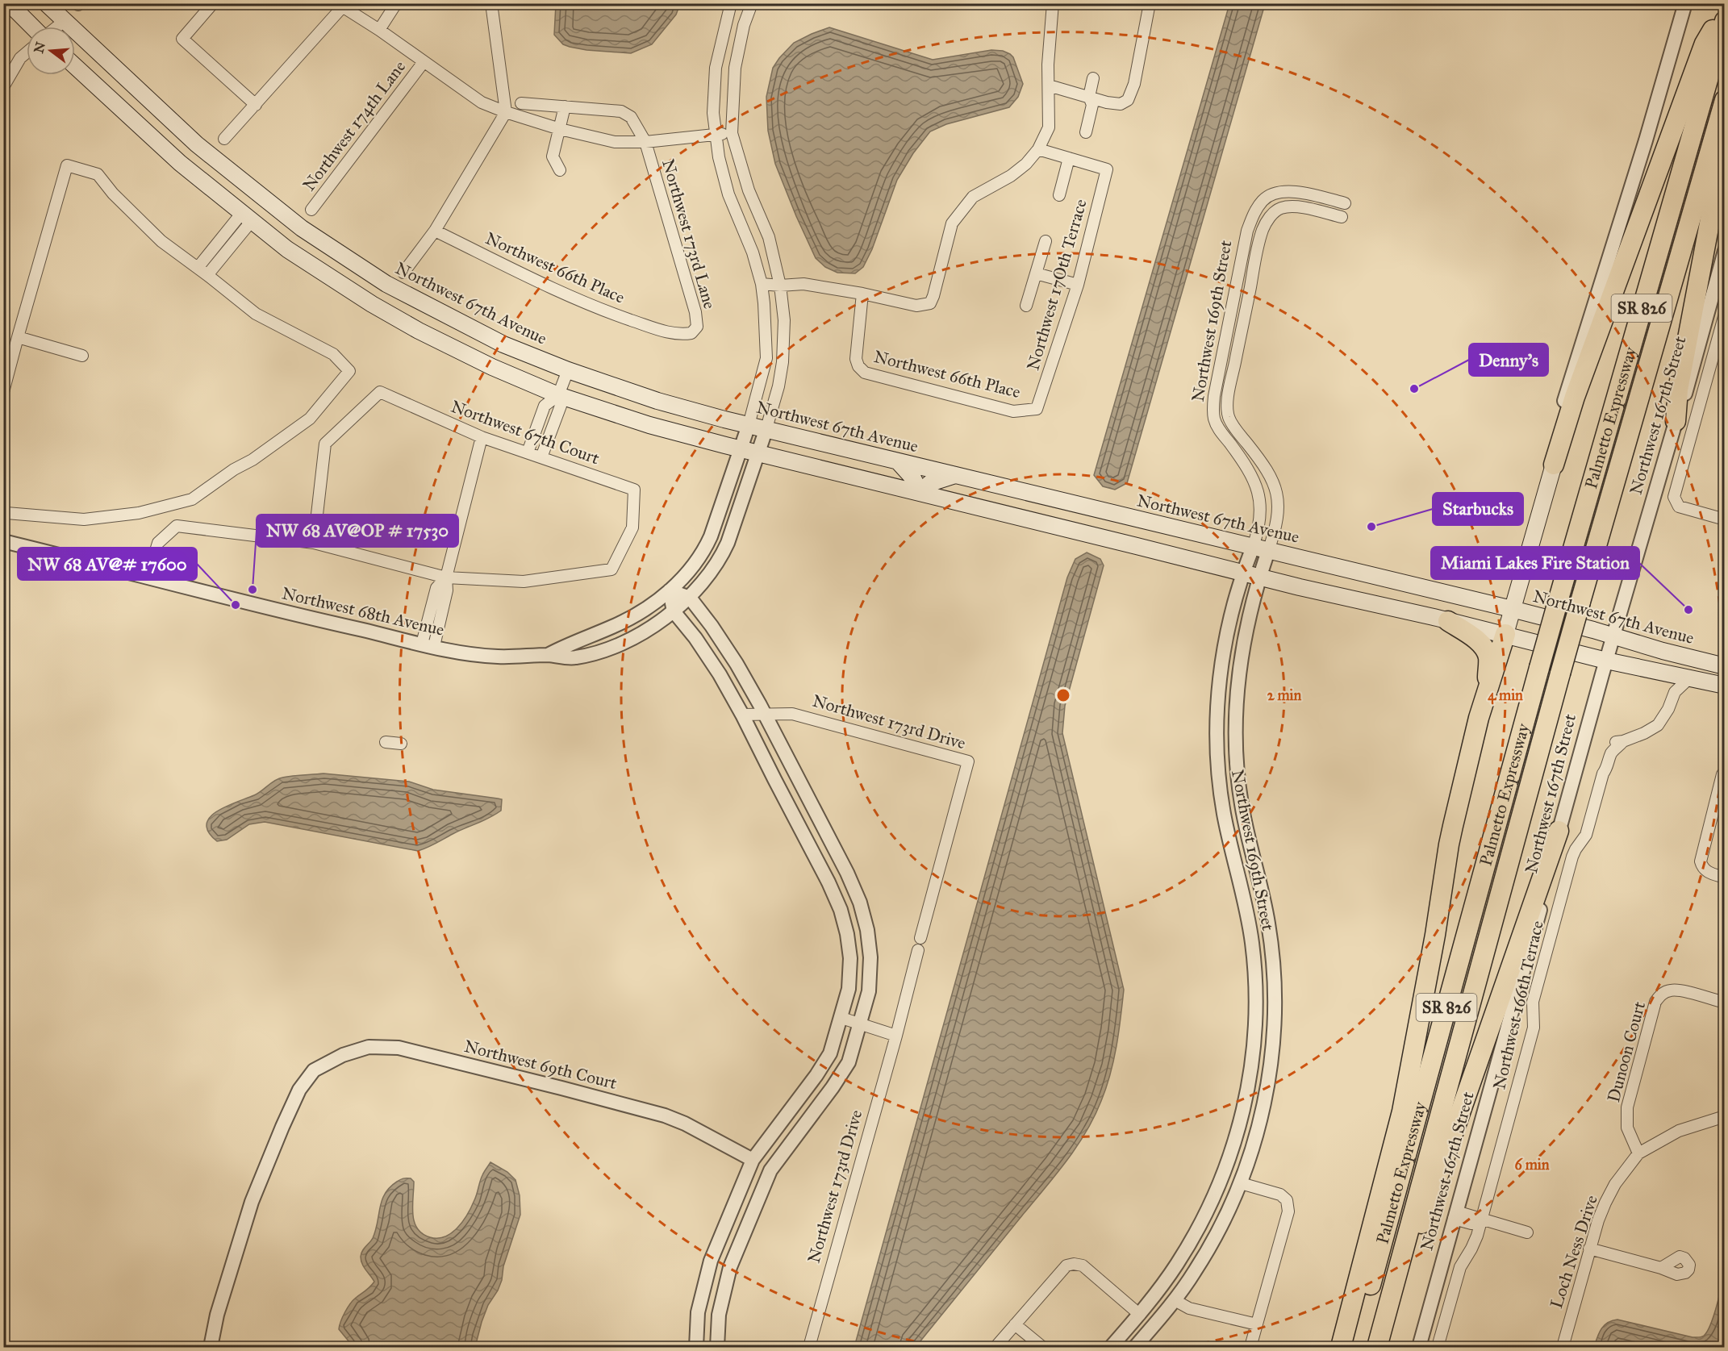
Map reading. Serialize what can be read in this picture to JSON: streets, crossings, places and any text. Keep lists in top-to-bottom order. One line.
{"streets":{"highway":["SR 826","Palmetto Expressway"],"main road":["Northwest 67th Avenue"],"street":["Northwest 174th Lane","Northwest 173rd Lane","Northwest 66th Place","Northwest 17Oth Terrace","Northwest 169th Street","Northwest 167th Street","Northwest 67th Court","Northwest 68th Avenue","Northwest 173rd Drive","Northwest 166th Terrace","Dunoon Court","Northwest 69th Court","Loch Ness Drive"]},"crossings":[["Northwest 173rd Lane","Northwest 66th Place"],["Northwest 66th Place","Northwest 17Oth Terrace"],["Northwest 67th Avenue","Northwest 169th Street"],["Northwest 67th Avenue","Northwest 167th Street"],["Dunoon Court","Loch Ness Drive"]],"places":["Denny's","Starbucks","NW 68 AV@OP # 17530","NW 68 AV@# 17600","Miami Lakes Fire Station"],"north":"left","rings":["2 min","4 min","6 min"]}
